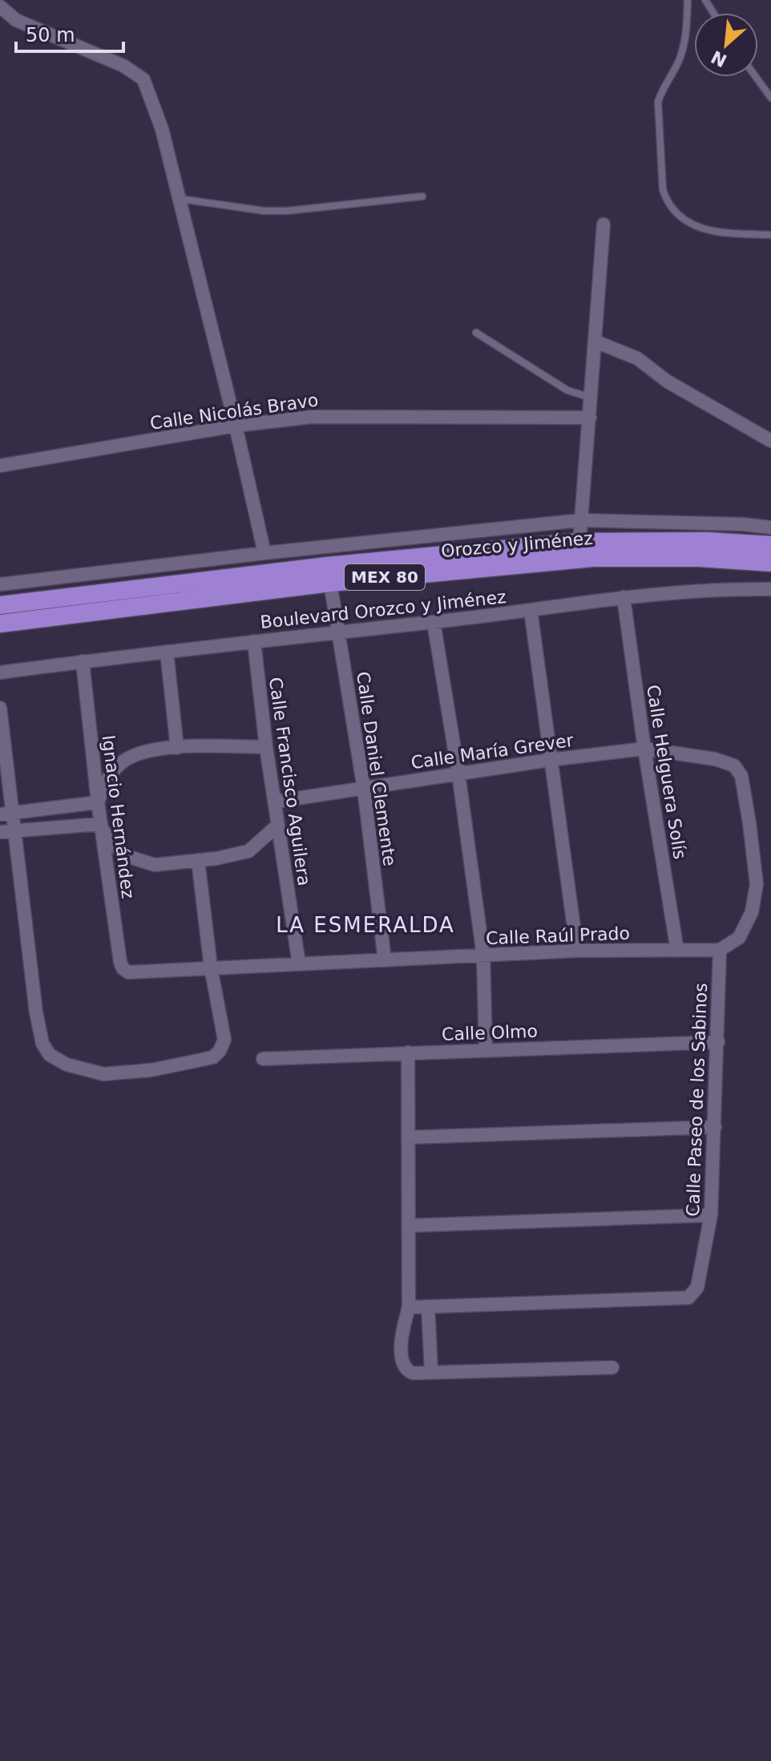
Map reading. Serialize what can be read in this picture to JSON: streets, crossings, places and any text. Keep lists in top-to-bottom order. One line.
{"streets":{"highway":["Orozco y Jiménez","MEX 80"],"street":["Calle Nicolás Bravo","Boulevard Orozco y Jiménez","Calle María Grever","Calle Daniel Clemente","Calle Helguera Solís","Calle Francisco Aguilera","Ignacio Hernández","Calle Raúl Prado","Calle Olmo","Calle Paseo de los Sabinos"]},"crossings":[["Orozco y Jiménez","Calle Daniel Clemente"],["Boulevard Orozco y Jiménez","Calle Daniel Clemente"],["Boulevard Orozco y Jiménez","Calle Helguera Solís"],["Boulevard Orozco y Jiménez","Calle Francisco Aguilera"],["Boulevard Orozco y Jiménez","Ignacio Hernández"],["Calle María Grever","Calle Daniel Clemente"],["Calle María Grever","Calle Helguera Solís"],["Calle María Grever","Calle Francisco Aguilera"],["Calle María Grever","Ignacio Hernández"],["Calle María Grever","Calle Raúl Prado"],["Calle María Grever","Calle Paseo de los Sabinos"],["Calle Daniel Clemente","Calle Raúl Prado"],["Calle Helguera Solís","Calle Raúl Prado"],["Calle Francisco Aguilera","Ignacio Hernández"],["Calle Francisco Aguilera","Calle Raúl Prado"],["Ignacio Hernández","Calle Raúl Prado"],["Calle Raúl Prado","Calle Paseo de los Sabinos"],["Calle Olmo","Calle Paseo de los Sabinos"]],"districts":["LA ESMERALDA"],"scale_bar":"50 m","north":"bottom left"}
